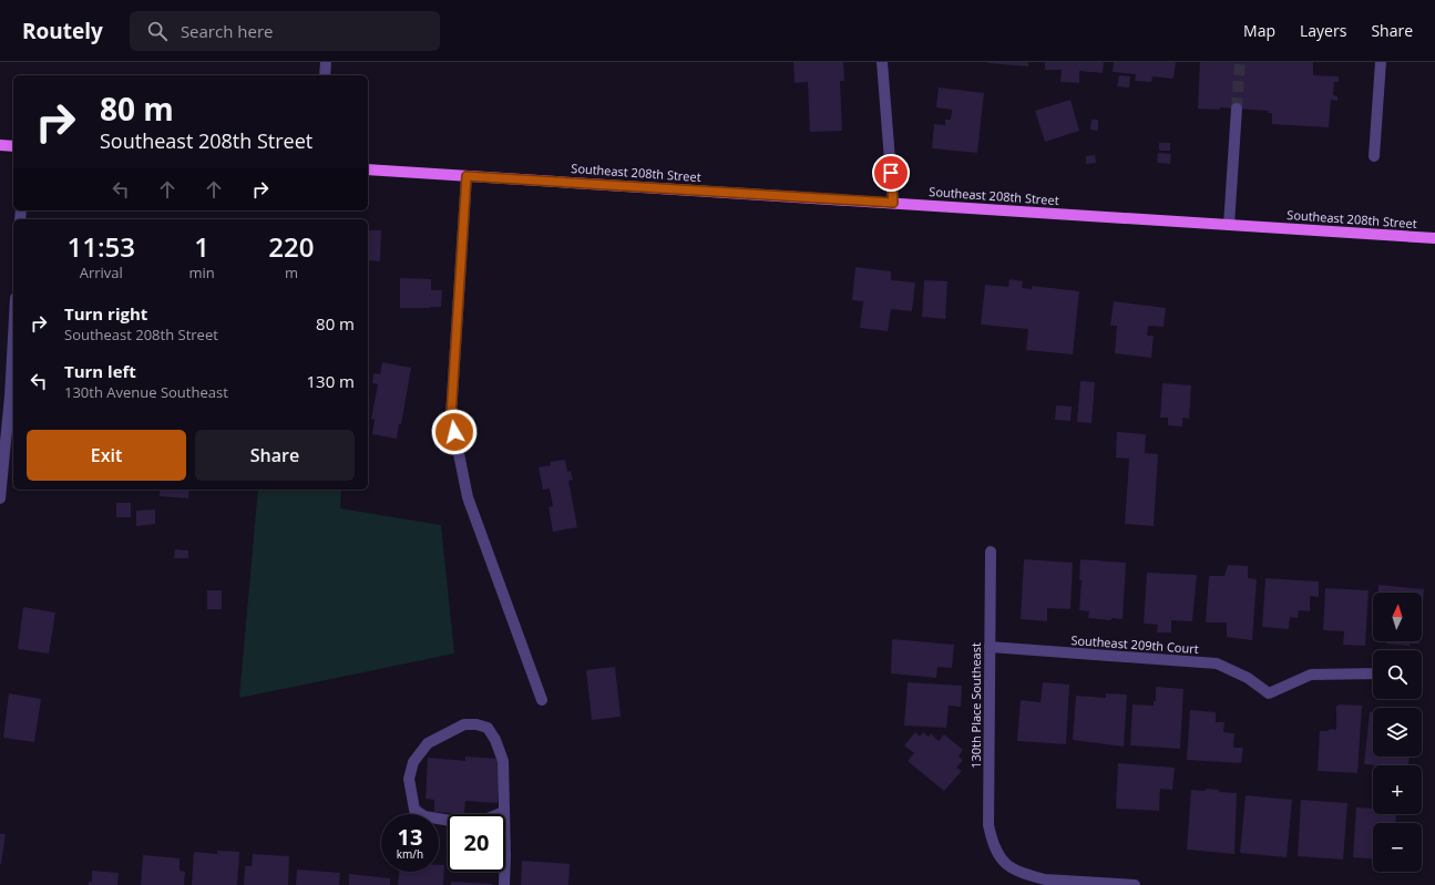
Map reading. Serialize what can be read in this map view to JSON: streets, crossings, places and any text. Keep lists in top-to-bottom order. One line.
{"streets":{"main road":["Southeast 208th Street"],"street":["Southeast 209th Court","130th Place Southeast"]},"crossings":[["Southeast 209th Court","130th Place Southeast"]],"north":"top","page":{"header":"Routely","search":"Search here","nav":["Map","Layers","Share"],"turn":["80 m","Southeast 208th Street"],"eta":["11:53","Arrival","1","min","220","m"],"list":[{"name":"Turn right","note":"Southeast 208th Street","value":"80 m"},{"name":"Turn left","note":"130th Avenue Southeast","value":"130 m"}],"buttons":["Exit","Share"],"map_buttons":["+","−"],"speed":"13 km/h","limit":"20"}}
